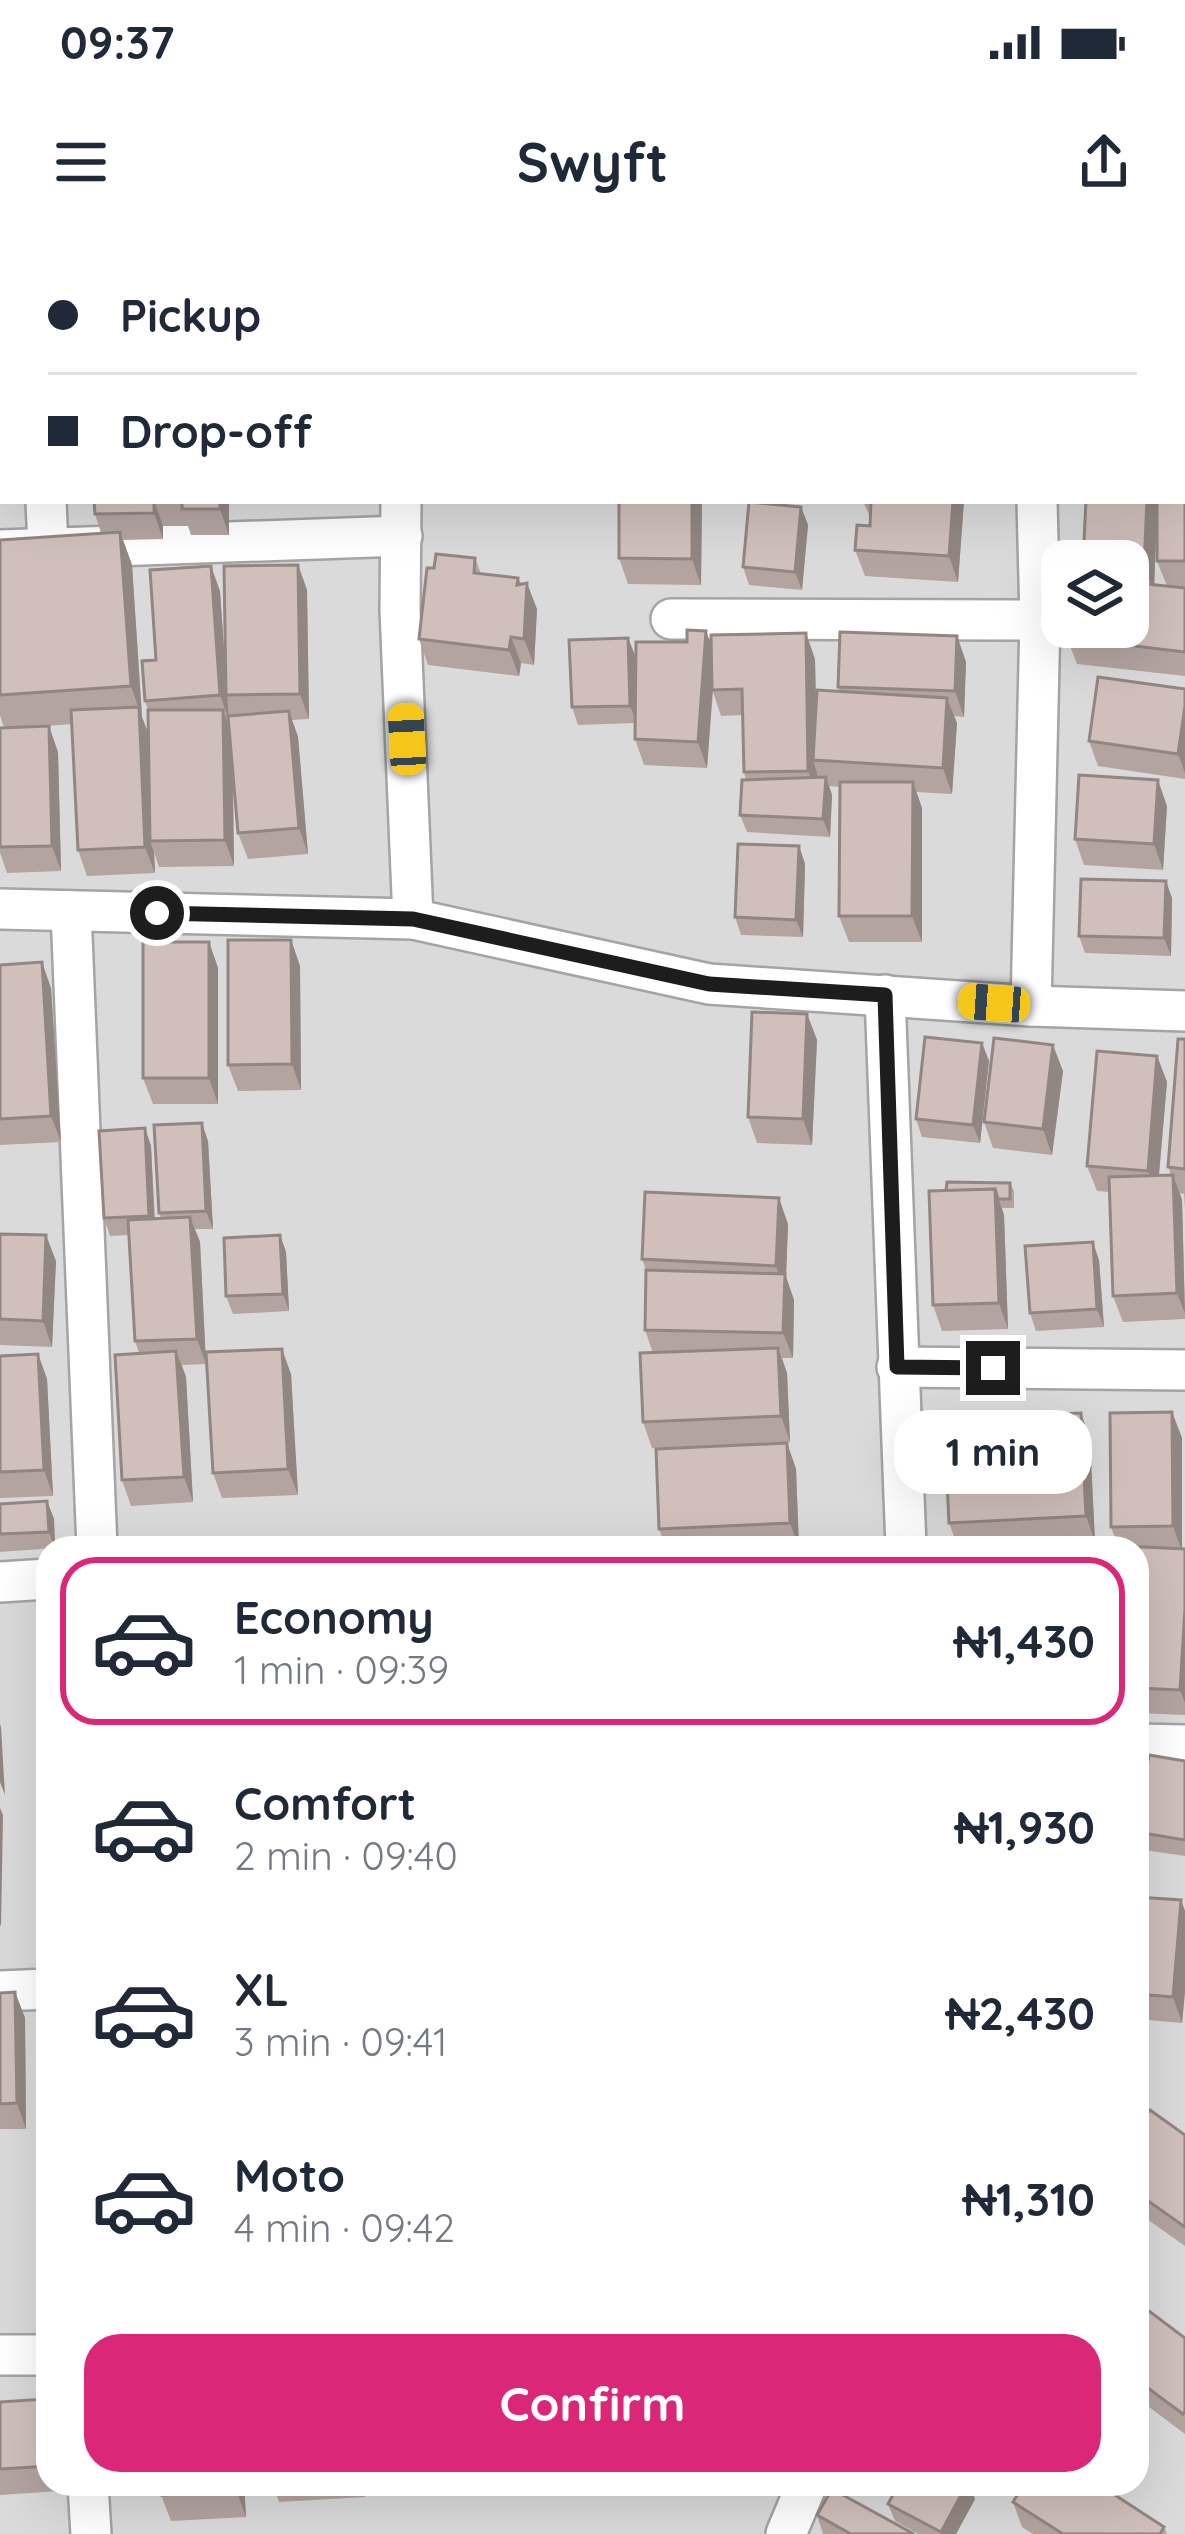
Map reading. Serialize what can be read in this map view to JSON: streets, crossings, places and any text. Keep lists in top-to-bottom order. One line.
{"page":{"status":"09:37","header":"Swyft","banner":["Pickup","Drop-off"],"bubble":"1 min","list":[{"name":"Economy","note":"1 min · 09:39","value":"₦1,430"},{"name":"Comfort","note":"2 min · 09:40","value":"₦1,930"},{"name":"XL","note":"3 min · 09:41","value":"₦2,430"},{"name":"Moto","note":"4 min · 09:42","value":"₦1,310"}],"buttons":"Confirm"}}
